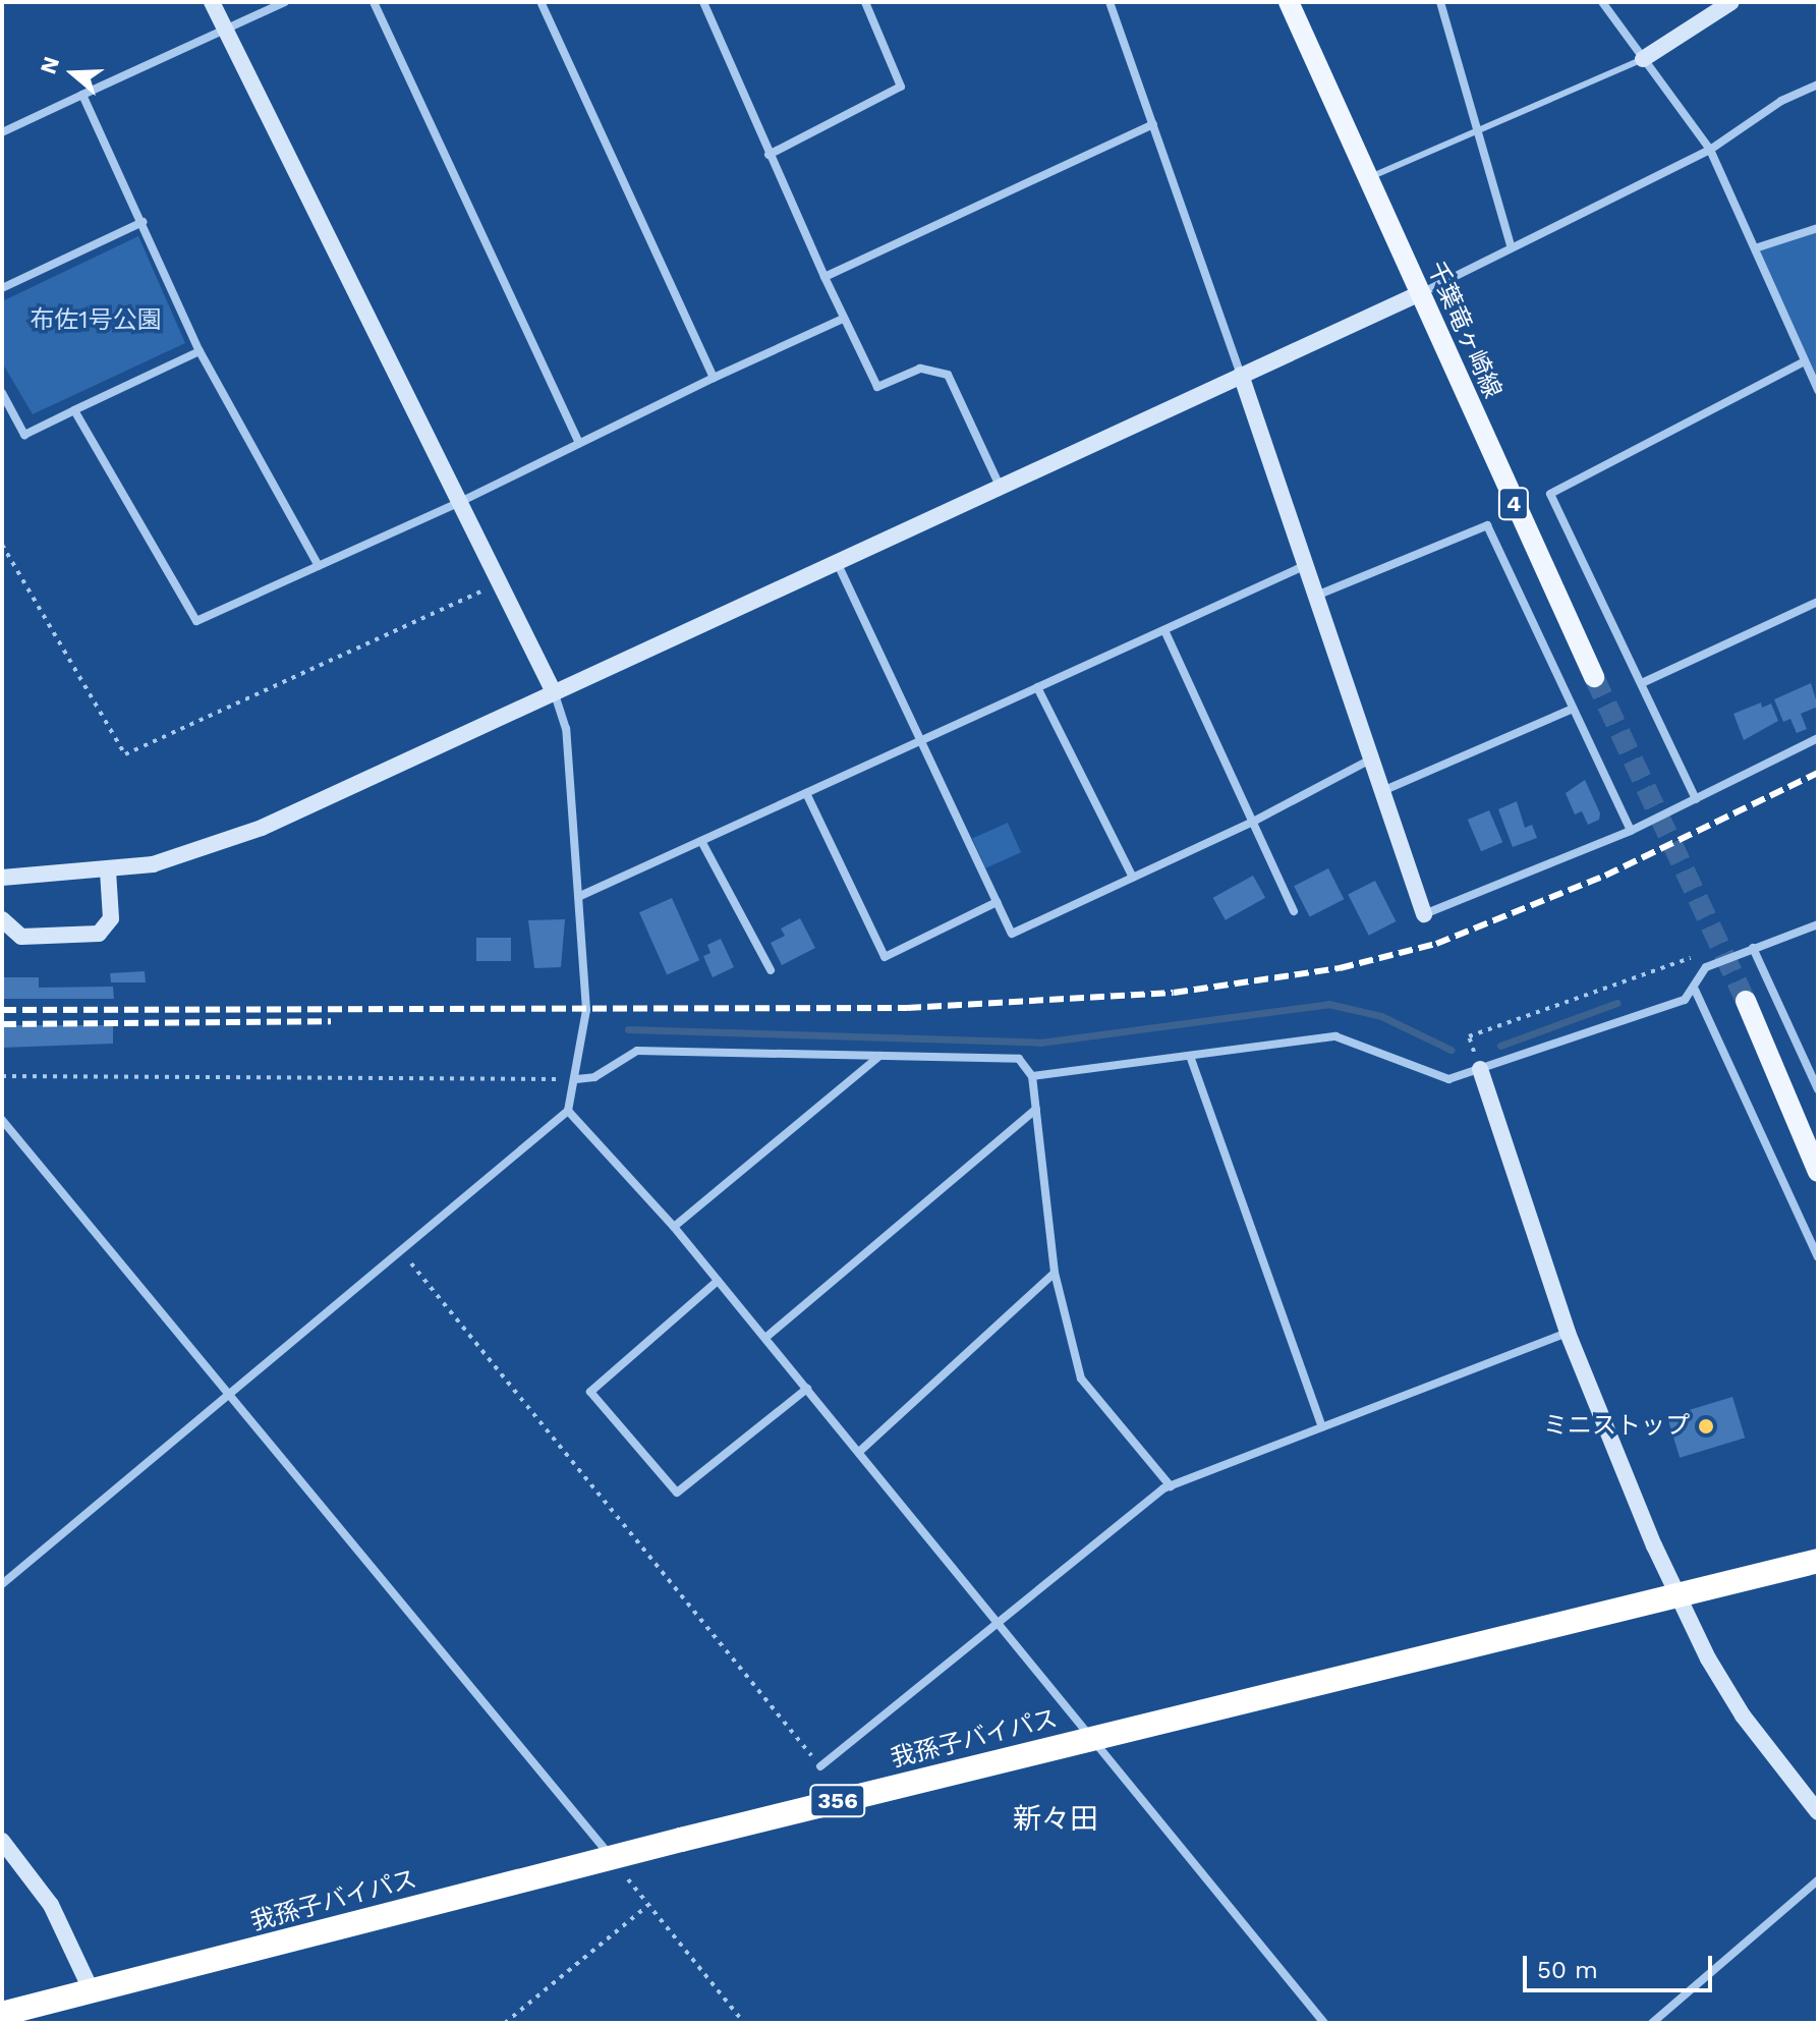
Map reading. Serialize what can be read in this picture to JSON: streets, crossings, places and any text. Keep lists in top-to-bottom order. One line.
{"streets":{"highway":["我孫子バイパス","356"],"main road":["千葉竜ヶ崎線","4"]},"crossings":[["我孫子バイパス","356"]],"districts":["新々田"],"parks":["布佐1号公園"],"places":["ミニストップ"],"scale_bar":"50 m","north":"left"}
